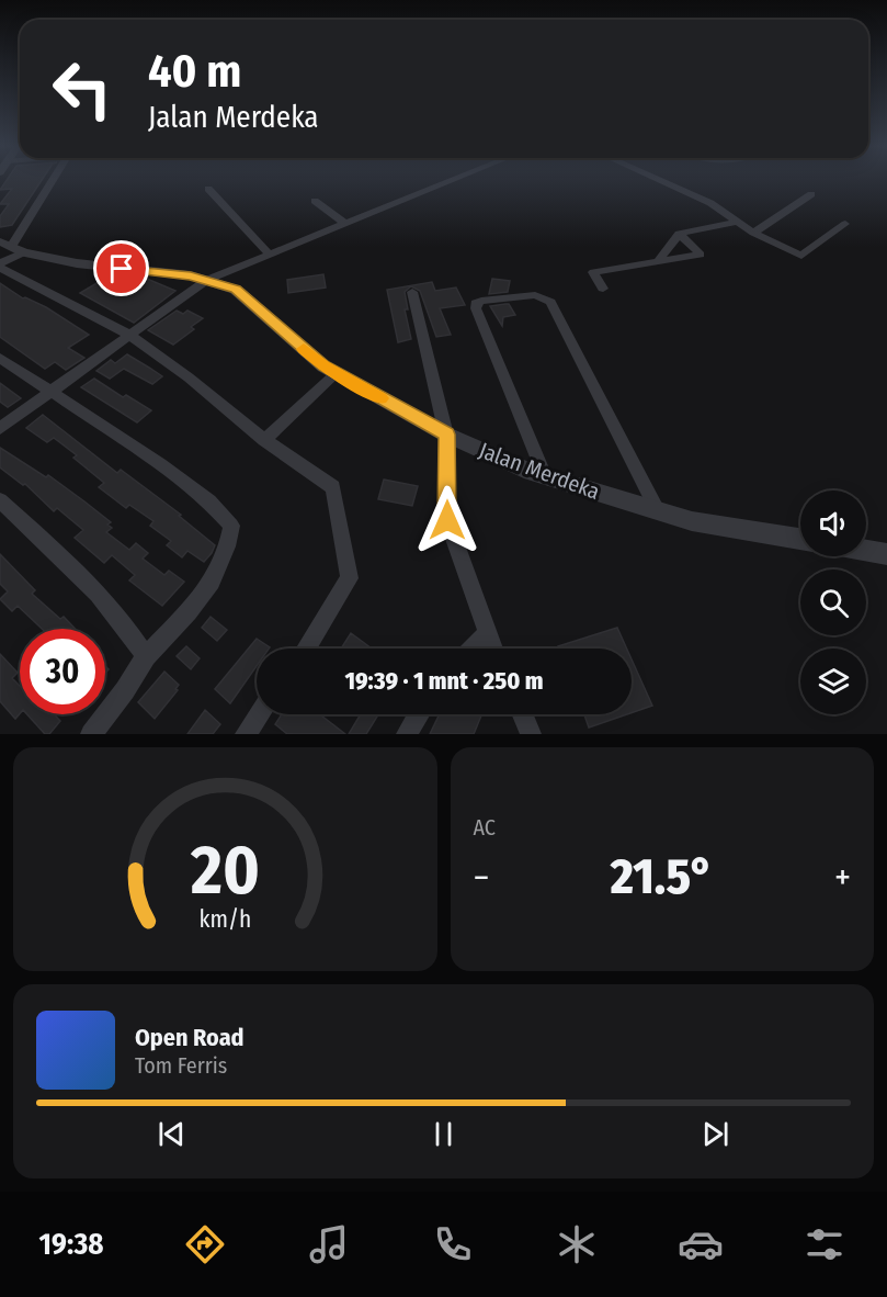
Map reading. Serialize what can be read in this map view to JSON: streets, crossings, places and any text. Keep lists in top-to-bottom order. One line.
{"streets":{"street":["Jalan Merdeka"]},"page":{"turn":["40 m","Jalan Merdeka"],"limit":"30","trip":"19:39 · 1 mnt · 250 m","tile":"AC","heat":["−","21.5°","+"],"song":["Open Road","Tom Ferris"],"tabs":"19:38","gauge":["20","km/h"]}}
